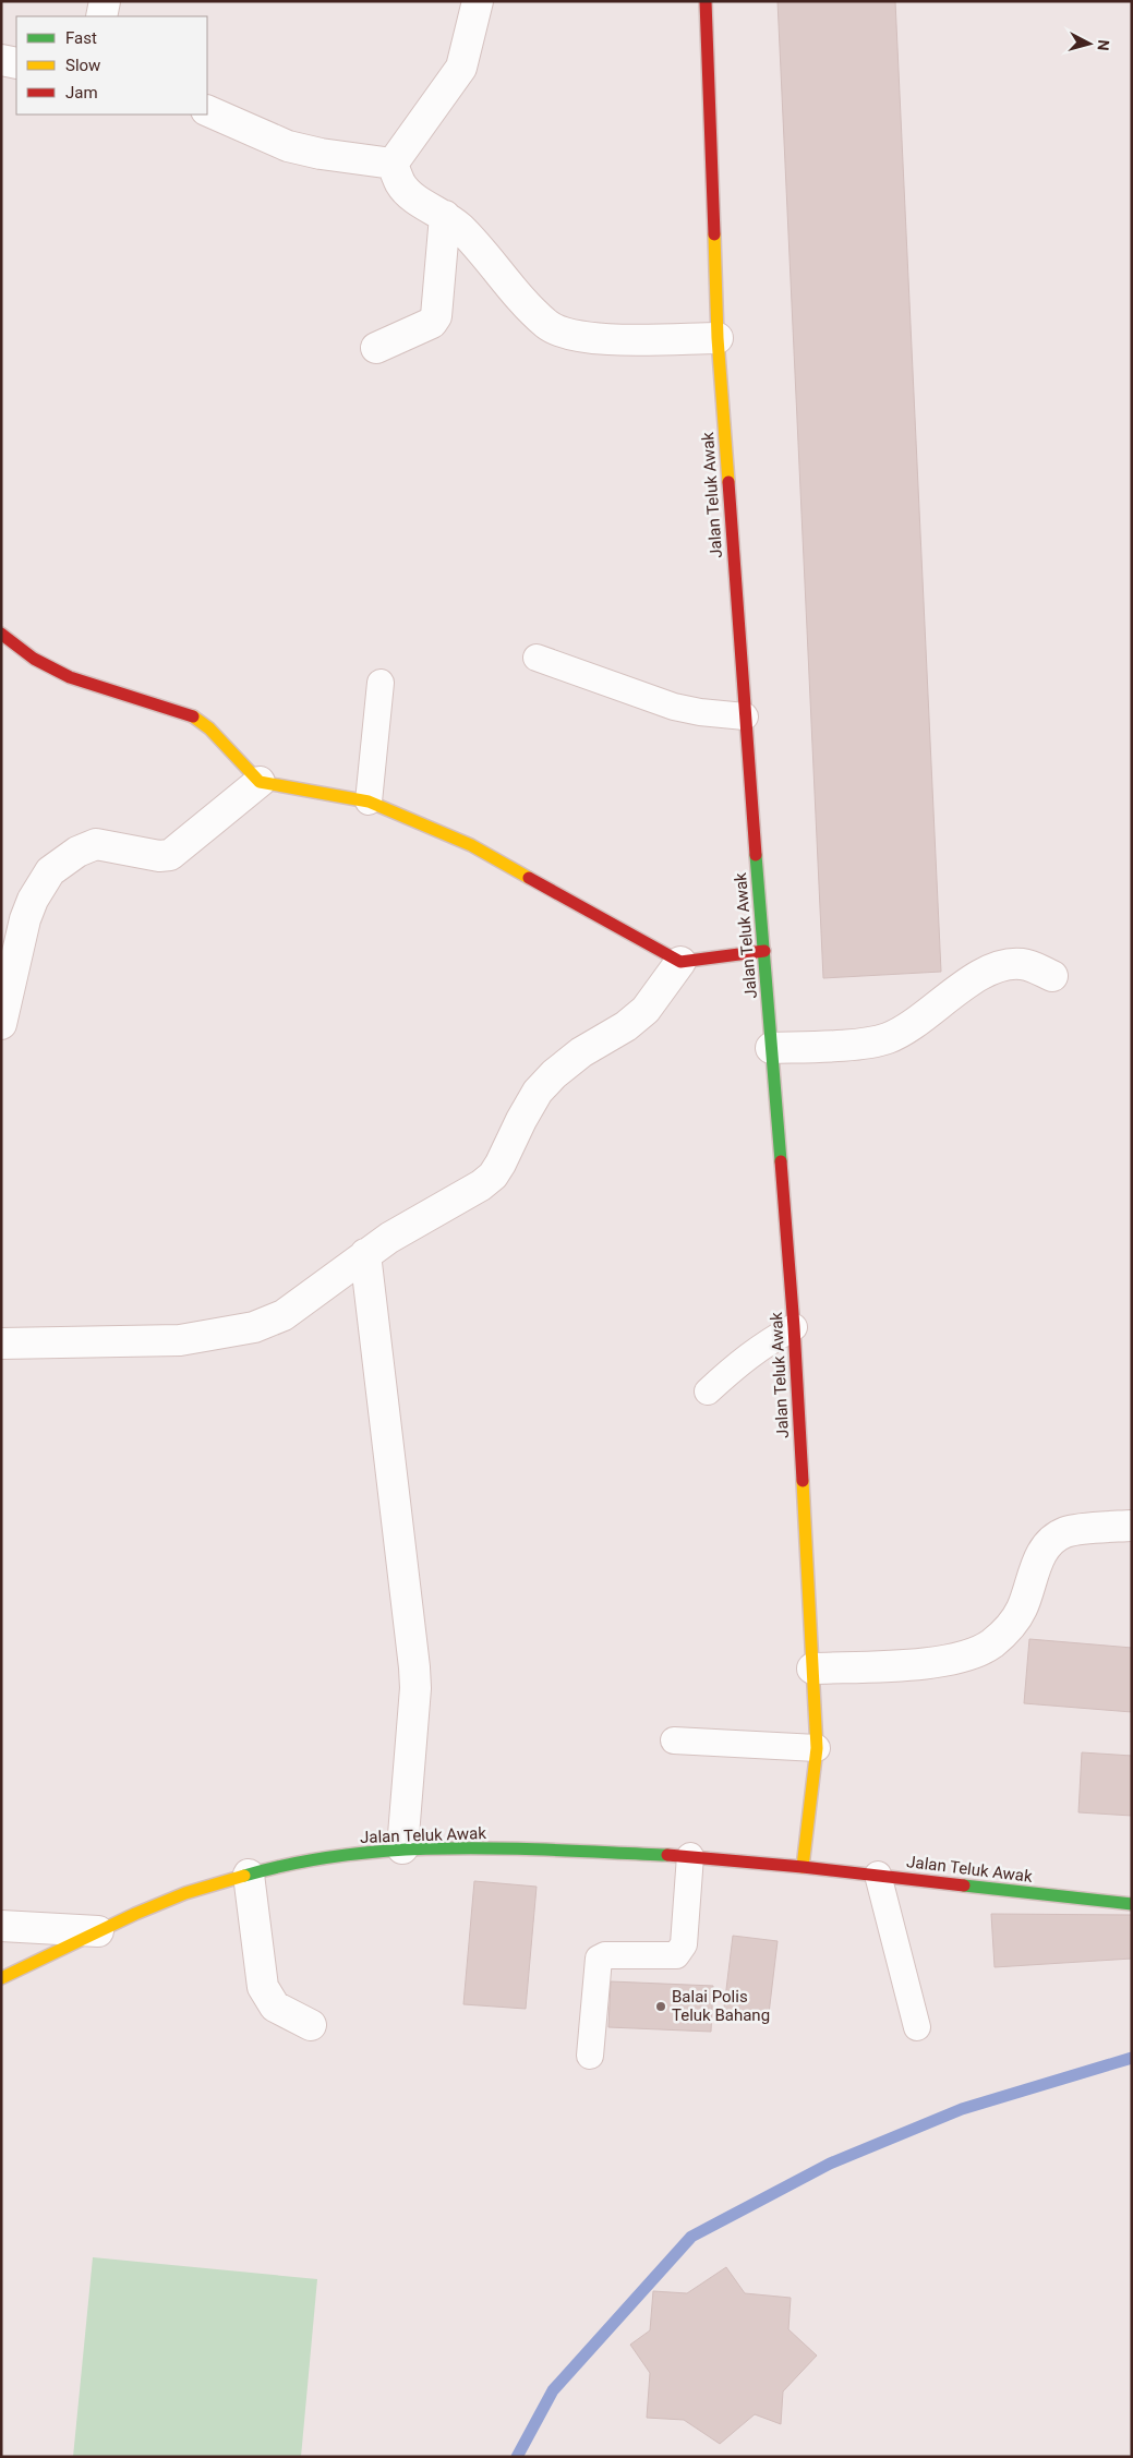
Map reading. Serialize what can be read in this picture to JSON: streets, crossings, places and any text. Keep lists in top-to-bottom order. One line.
{"streets":{"street":["Jalan Teluk Awak"]},"places":["Balai Polis Teluk Bahang"],"legend":["Fast","Slow","Jam"],"north":"right"}
